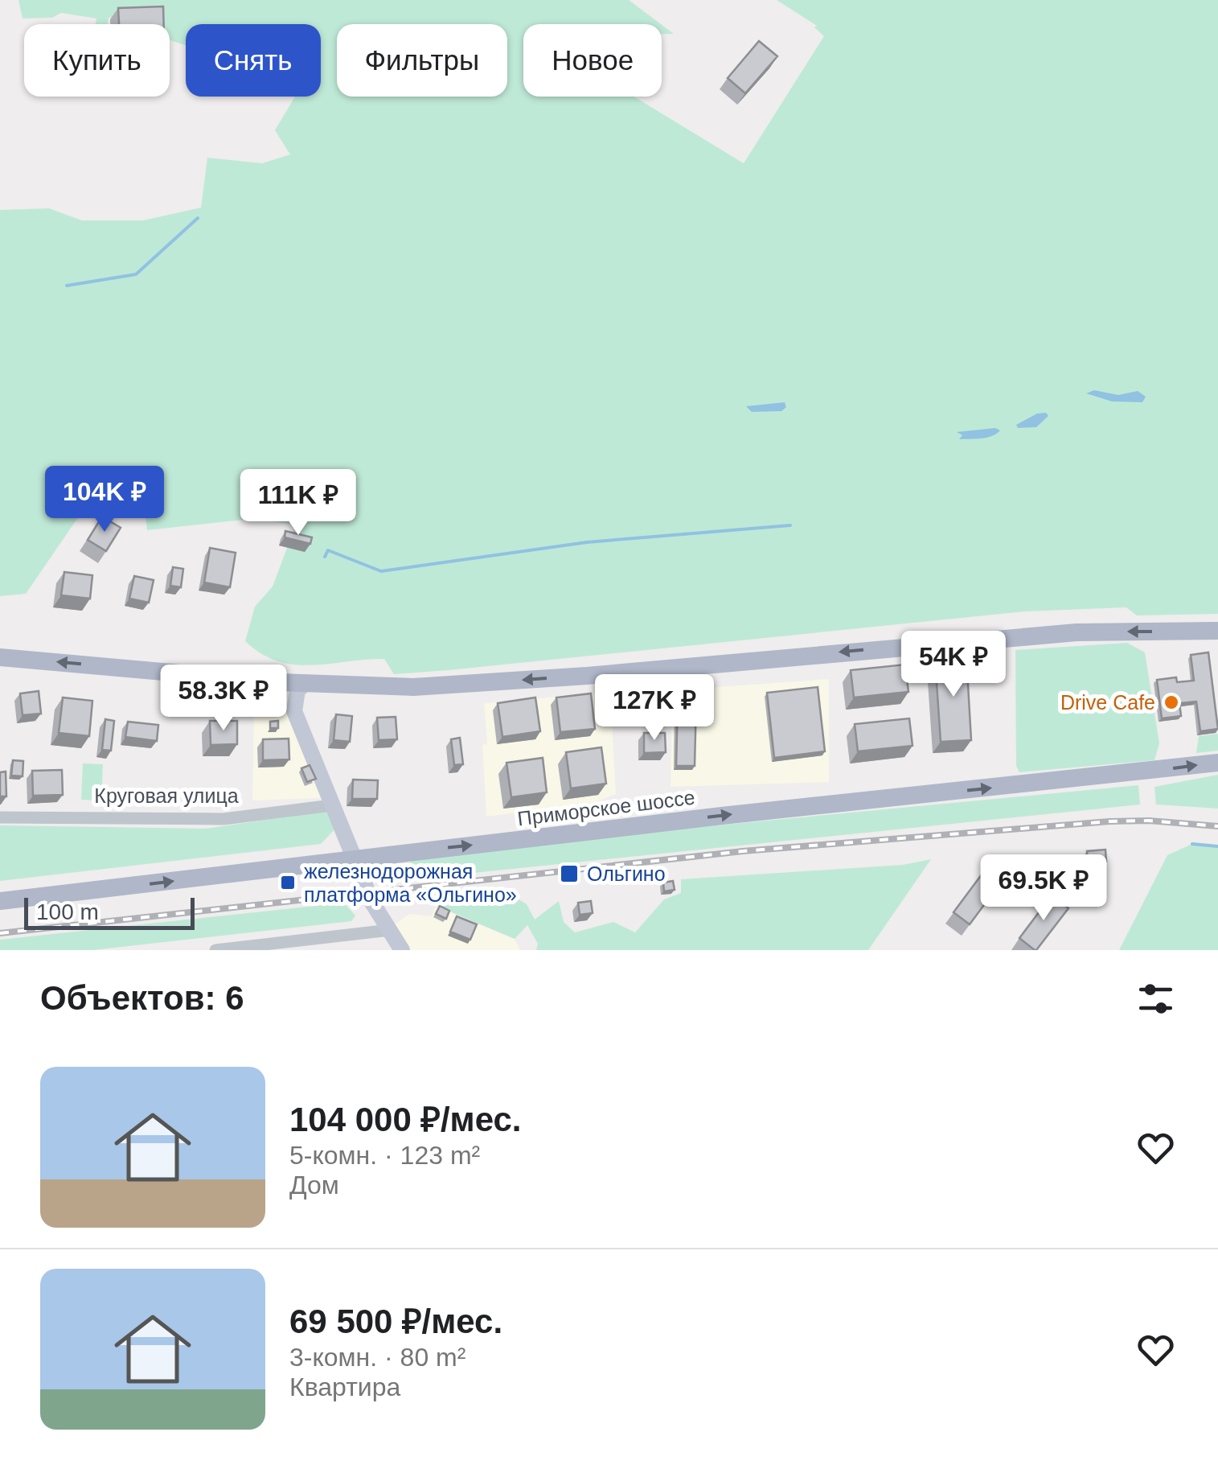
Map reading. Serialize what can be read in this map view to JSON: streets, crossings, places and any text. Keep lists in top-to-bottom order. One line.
{"streets":{"main road":["Приморское шоссе"],"street":["Круговая улица"]},"places":{"other":["Drive Cafe"],"transit":["Ольгино","железнодорожная платформа «Ольгино»"]},"scale_bar":"100 m","page":{"chip":["Купить","Снять","Фильтры","Новое"],"price":["104K ₽","111K ₽","54K ₽","58.3K ₽","127K ₽","69.5K ₽"],"scale":"100 m","heading":"Объектов: 6","list":[{"name":"104 000 ₽/мес.","note":"5-комн. · 123 m² · Дом"},{"name":"69 500 ₽/мес.","note":"3-комн. · 80 m² · Квартира"}]}}
